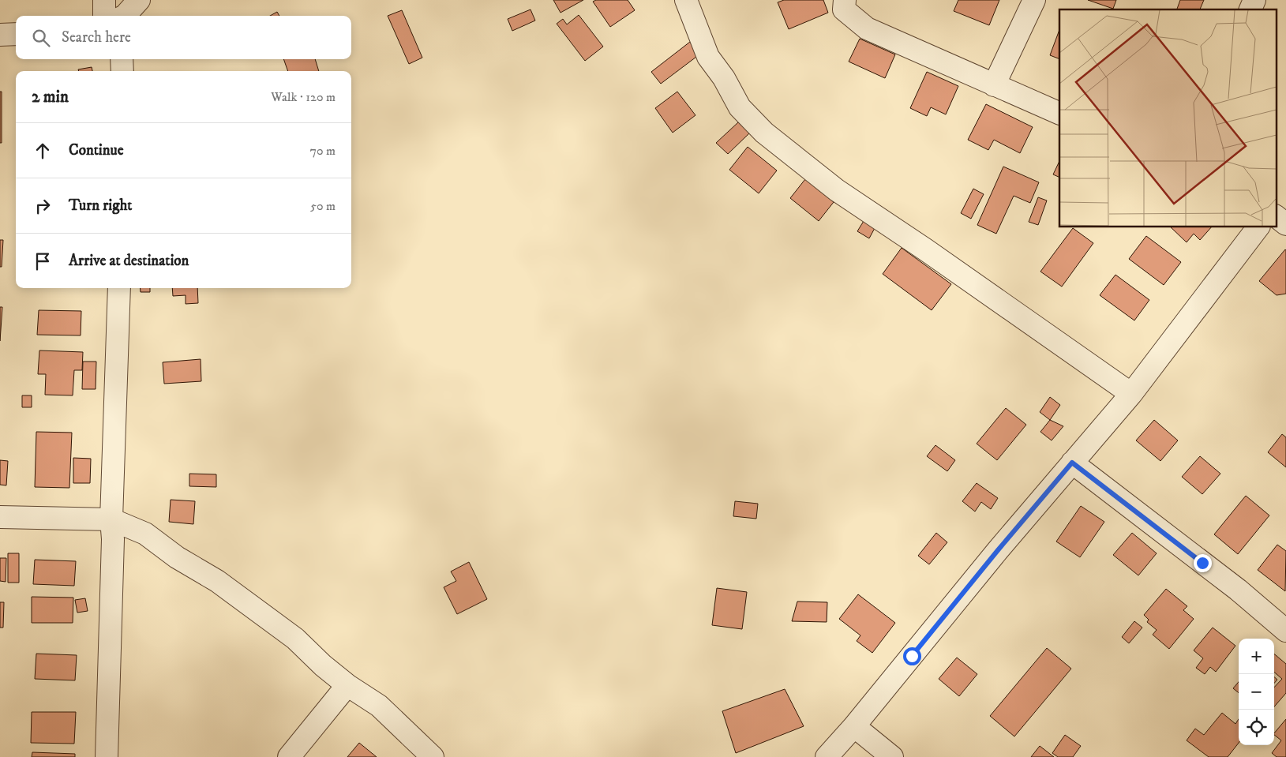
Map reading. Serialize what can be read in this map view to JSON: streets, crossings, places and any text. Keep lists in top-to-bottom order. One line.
{"page":{"search":"Search here","heading":["2 min","Walk · 120 m"],"list":[["Continue","70 m"],["Turn right","50 m"],"Arrive at destination"],"map_buttons":["+","−"]}}
